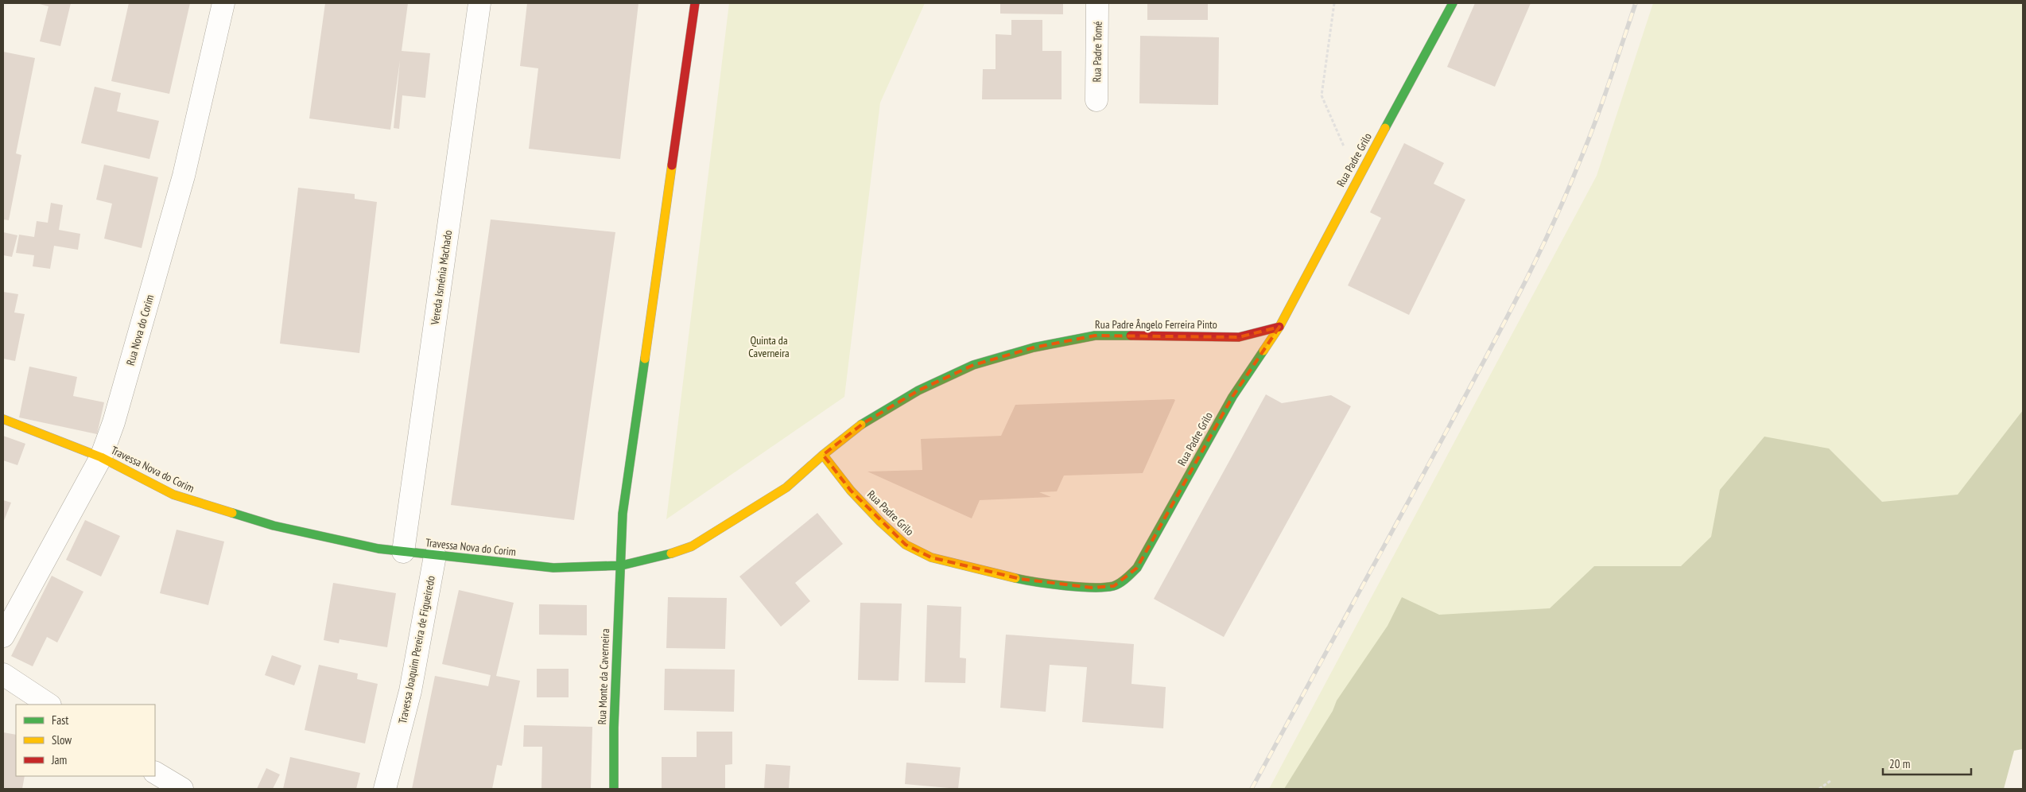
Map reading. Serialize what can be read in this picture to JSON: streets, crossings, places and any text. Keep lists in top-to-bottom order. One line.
{"streets":{"street":["Rua Padre Tomé","Rua Padre Grilo","Vereda Isménia Machado","Rua Padre Ângelo Ferreira Pinto","Rua Nova do Corim","Travessa Nova do Corim","Travessa Joaquim Pereira de Figueiredo","Rua Monte da Caverneira"]},"crossings":[["Rua Padre Grilo","Rua Padre Ângelo Ferreira Pinto"],["Rua Padre Grilo","Travessa Nova do Corim"],["Vereda Isménia Machado","Travessa Nova do Corim"],["Rua Padre Ângelo Ferreira Pinto","Travessa Nova do Corim"],["Rua Nova do Corim","Travessa Nova do Corim"],["Travessa Nova do Corim","Travessa Joaquim Pereira de Figueiredo"],["Travessa Nova do Corim","Rua Monte da Caverneira"]],"parks":["Quinta da Caverneira"],"legend":["Fast","Slow","Jam"],"scale_bar":"20 m"}
